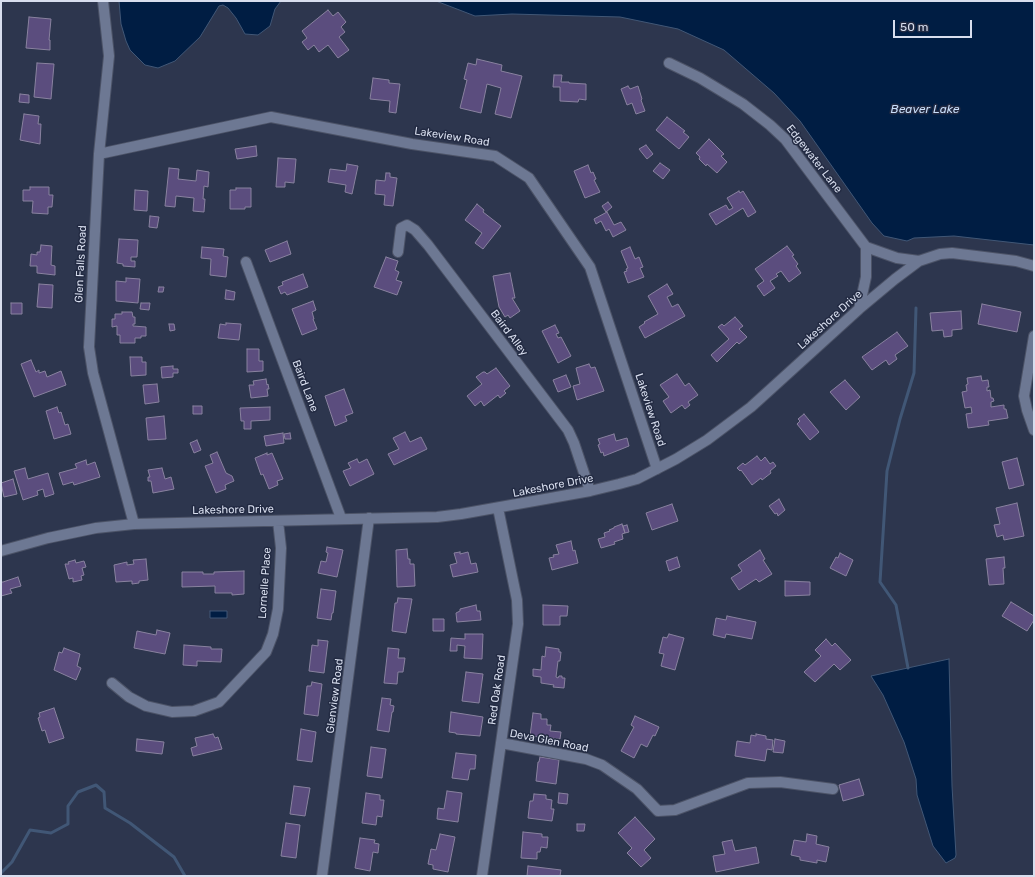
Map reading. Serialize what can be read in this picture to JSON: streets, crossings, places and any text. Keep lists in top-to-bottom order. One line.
{"streets":{"street":["Lakeview Road","Edgewater Lane","Glen Falls Road","Lakeshore Drive","Baird Alley","Baird Lane","Lornelle Place","Red Oak Road","Glenview Road","Deva Glen Road"]},"crossings":[["Lakeview Road","Glen Falls Road"],["Lakeview Road","Lakeshore Drive"],["Glen Falls Road","Lakeshore Drive"],["Lakeshore Drive","Baird Alley"],["Lakeshore Drive","Baird Lane"],["Lakeshore Drive","Lornelle Place"],["Lakeshore Drive","Red Oak Road"],["Lakeshore Drive","Glenview Road"],["Red Oak Road","Deva Glen Road"]],"water":["Beaver Lake"],"scale_bar":"50 m"}
